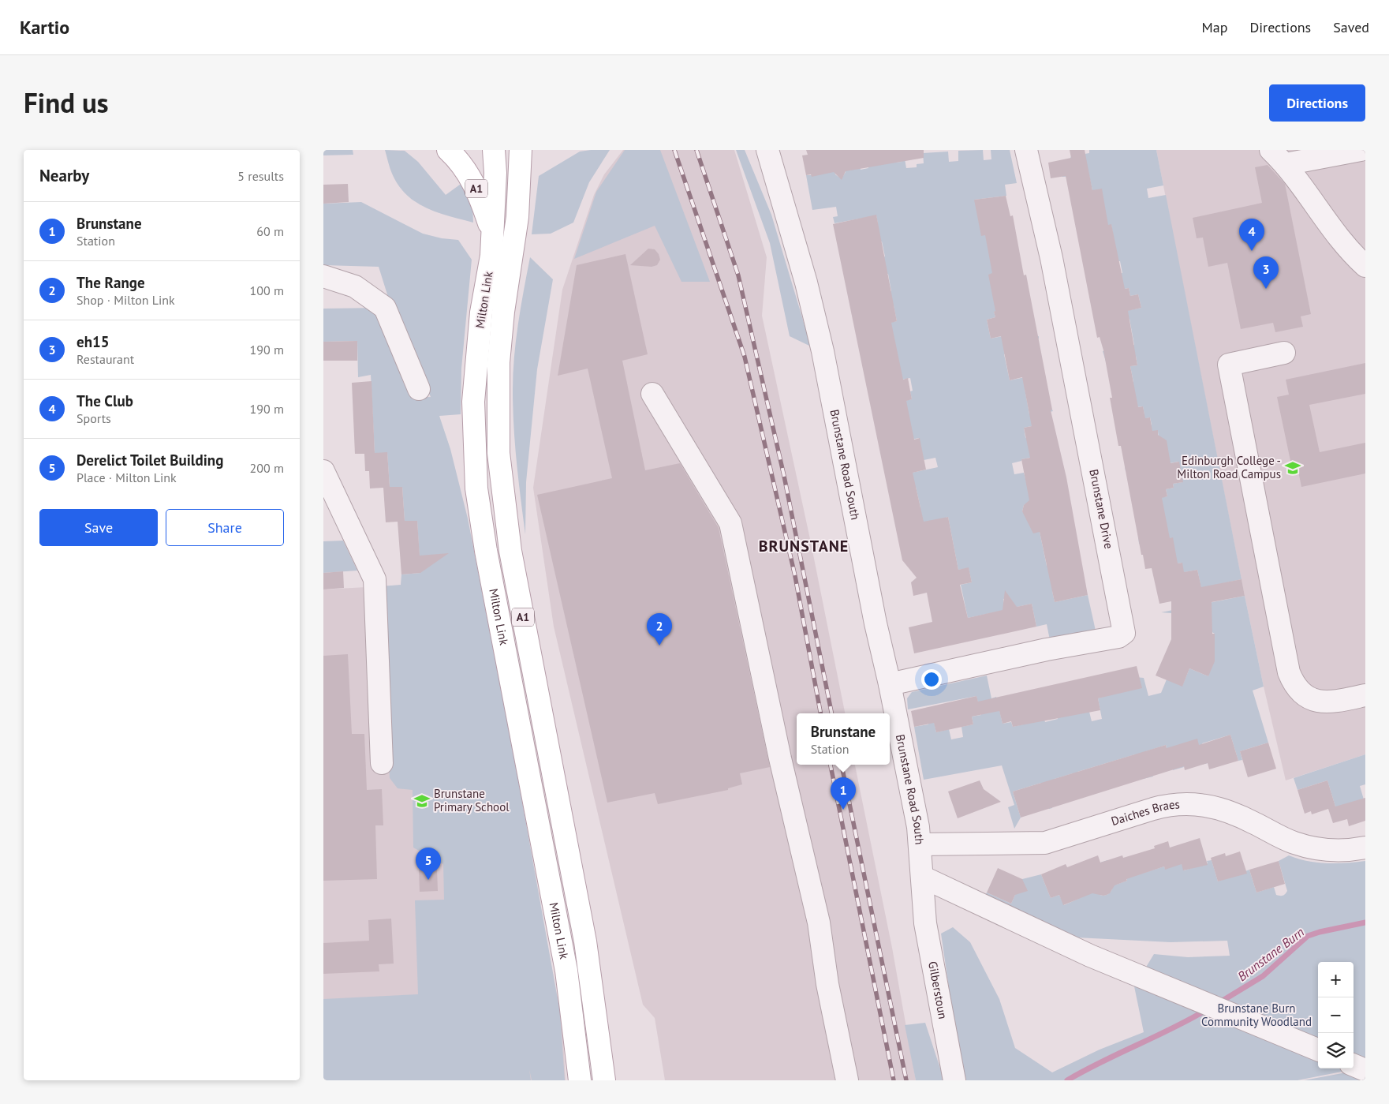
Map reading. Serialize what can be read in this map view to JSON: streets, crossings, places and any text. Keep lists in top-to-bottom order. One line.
{"streets":{"main road":["A1","Milton Link"],"street":["Brunstane Road South","Brunstane Drive","Daiches Braes","Gilberstoun"]},"crossings":[["A1","Milton Link"],["Brunstane Road South","Brunstane Drive"],["Brunstane Road South","Daiches Braes"],["Brunstane Road South","Gilberstoun"]],"districts":["BRUNSTANE"],"water":["Brunstane Burn"],"parks":["Brunstane Burn Community Woodland"],"places":{"school or university":["Edinburgh College - Milton Road Campus","Brunstane Primary School"]},"page":{"header":"Kartio","nav":["Map","Directions","Saved"],"title":"Find us","buttons":["Directions",["Save","Share"]],"heading":["Nearby","5 results"],"list":[{"mark":"1","name":"Brunstane","note":"Station","value":"60 m"},{"mark":"2","name":"The Range","note":"Shop · Milton Link","value":"100 m"},{"mark":"3","name":"eh15","note":"Restaurant","value":"190 m"},{"mark":"4","name":"The Club","note":"Sports","value":"190 m"},{"mark":"5","name":"Derelict Toilet Building","note":"Place · Milton Link","value":"200 m"}],"pins":["4","3","2","1","5"],"popup":["Brunstane","Station"],"map_buttons":["+","−"]}}
